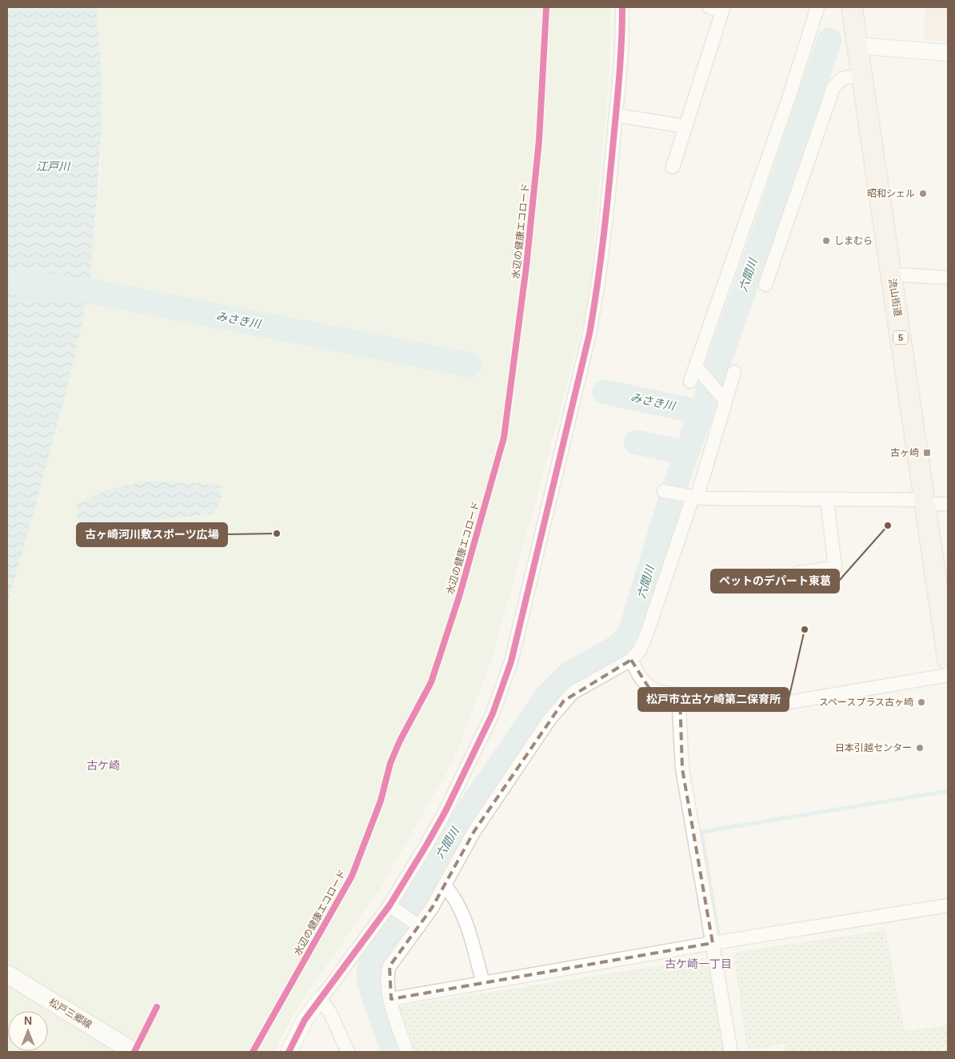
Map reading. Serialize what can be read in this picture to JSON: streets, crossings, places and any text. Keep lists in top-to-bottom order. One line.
{"streets":{"main road":["流山街道","5","松戸三郷線"],"cycle path":["水辺の健康エコロード"]},"districts":["古ケ崎","古ケ崎一丁目"],"water":["江戸川","六間川","みさき川"],"places":{"other":["昭和シェル","しまむら","ペットのデパート東葛","古ヶ崎河川敷スポーツ広場","松戸市立古ケ崎第二保育所","スペースプラス古ヶ崎","日本引越センター"],"transit":["古ヶ崎"]},"north":"top"}
